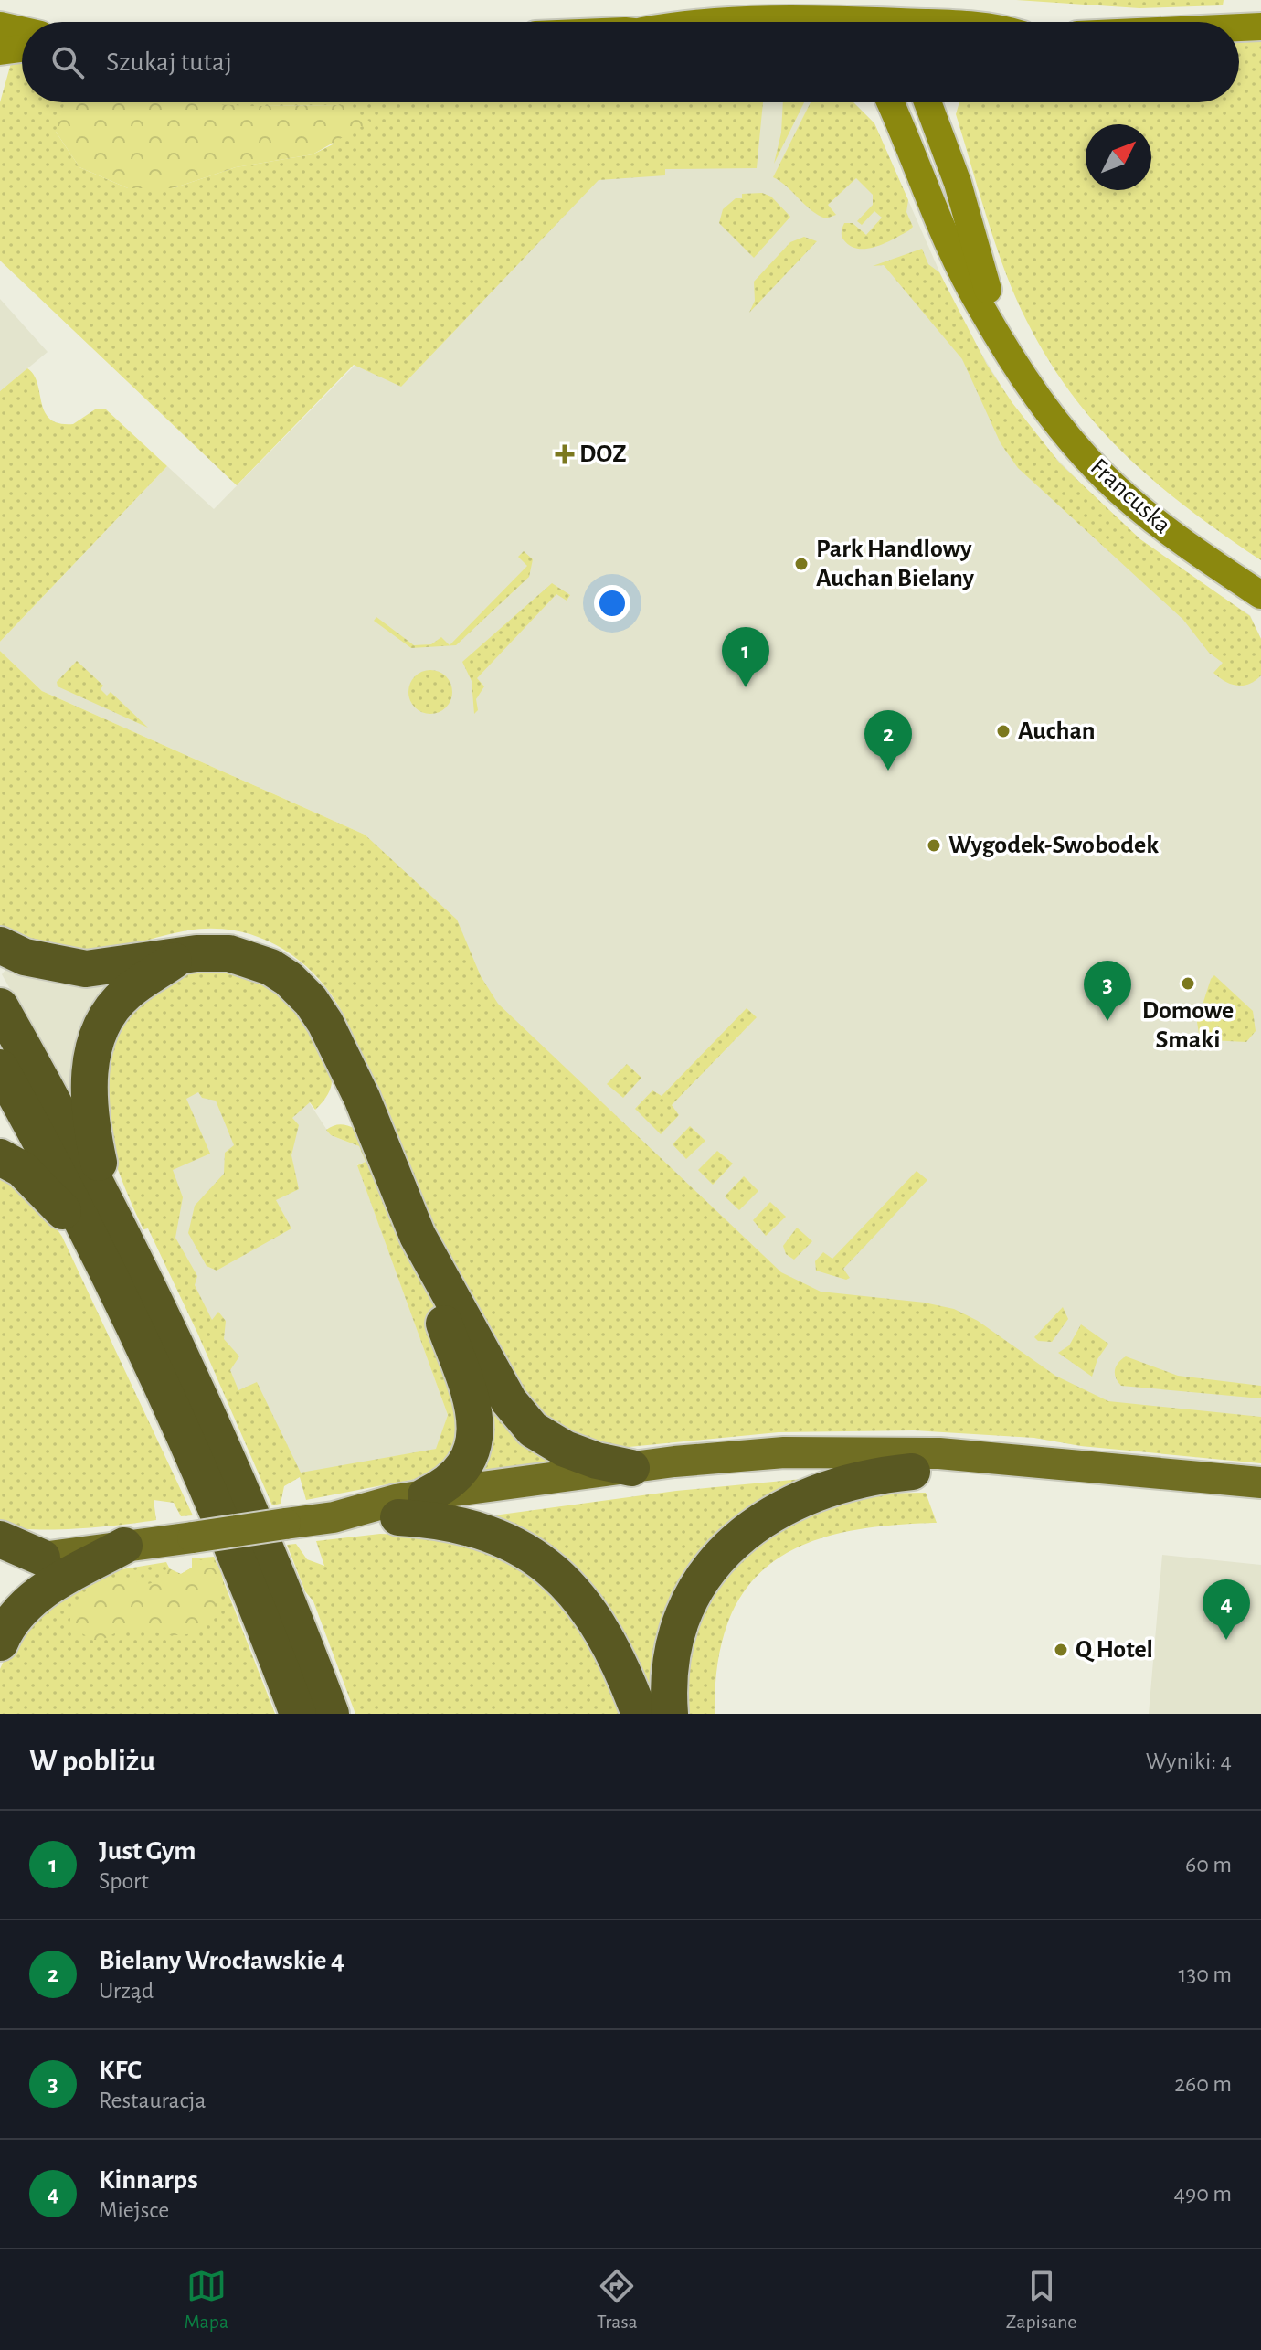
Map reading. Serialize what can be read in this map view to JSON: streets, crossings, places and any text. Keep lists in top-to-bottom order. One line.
{"streets":{"main road":["Francuska"]},"places":{"health":["DOZ"],"other":["Park Handlowy Auchan Bielany","Auchan","Wygodek-Swobodek","Domowe Smaki","Q Hotel"]},"north":"top right","page":{"search":"Szukaj tutaj","pins":["1","2","3","4"],"heading":["W pobliżu","Wyniki: 4"],"list":[{"mark":"1","name":"Just Gym","note":"Sport","value":"60 m"},{"mark":"2","name":"Bielany Wrocławskie 4","note":"Urząd","value":"130 m"},{"mark":"3","name":"KFC","note":"Restauracja","value":"260 m"},{"mark":"4","name":"Kinnarps","note":"Miejsce","value":"490 m"}],"nav":["Mapa","Trasa","Zapisane"]}}
